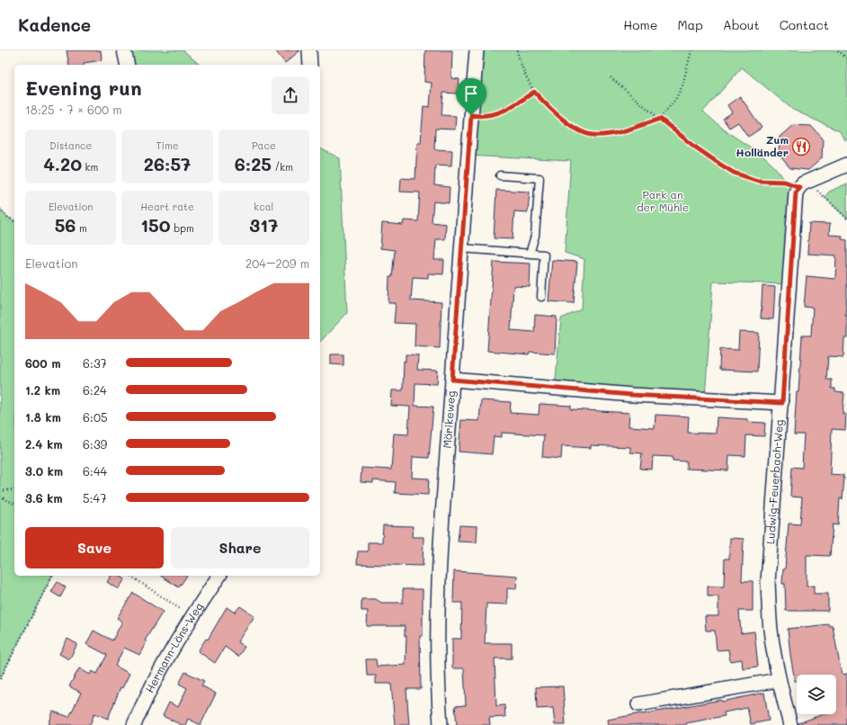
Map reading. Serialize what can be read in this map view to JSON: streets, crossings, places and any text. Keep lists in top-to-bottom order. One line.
{"streets":{"street":["Mörikeweg","Ludwig-Feuerbach-Weg","Hermann-Löns-Weg"]},"parks":["Park an der Mühle"],"places":{"restaurant":["Zum Holländer"]},"page":{"header":"Kadence","nav":["Home","Map","About","Contact"],"heading":["Evening run","18:25 · 7 × 600 m"],"stats":[["Distance","4.20 km"],["Time","26:57"],["Pace","6:25 /km"],["Elevation","56 m"],["Heart rate","150 bpm"],["kcal","317"]],"chart":["Elevation","204–209 m"],"list":[{"name":"600 m","note":"6:37"},{"name":"1.2 km","note":"6:24"},{"name":"1.8 km","note":"6:05"},{"name":"2.4 km","note":"6:39"},{"name":"3.0 km","note":"6:44"},{"name":"3.6 km","note":"5:47"}],"buttons":["Save","Share"]}}
